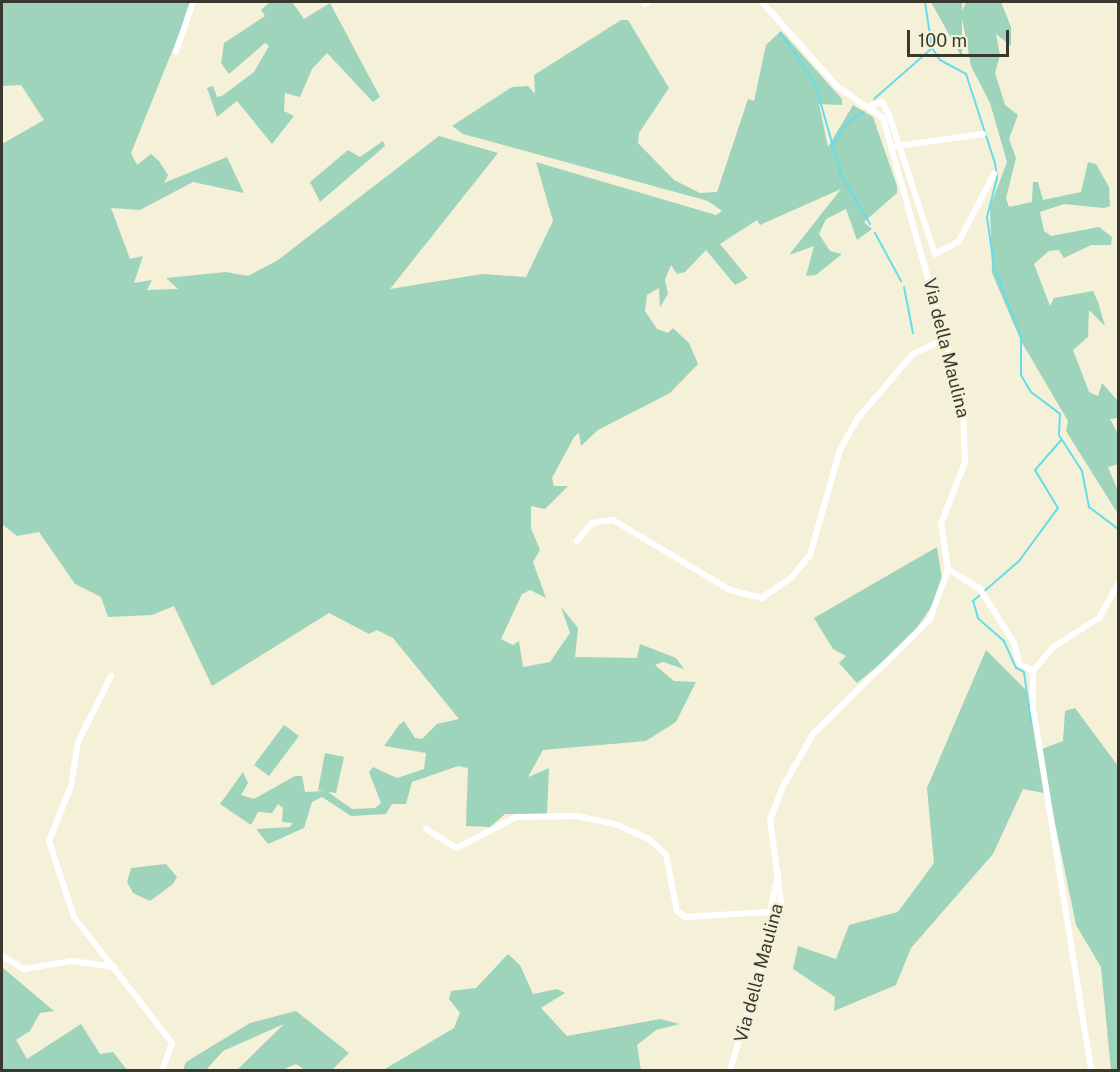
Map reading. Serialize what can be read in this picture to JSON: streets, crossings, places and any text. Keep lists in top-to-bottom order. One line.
{"streets":{"street":["Via della Maulina"]},"scale_bar":"100 m"}
